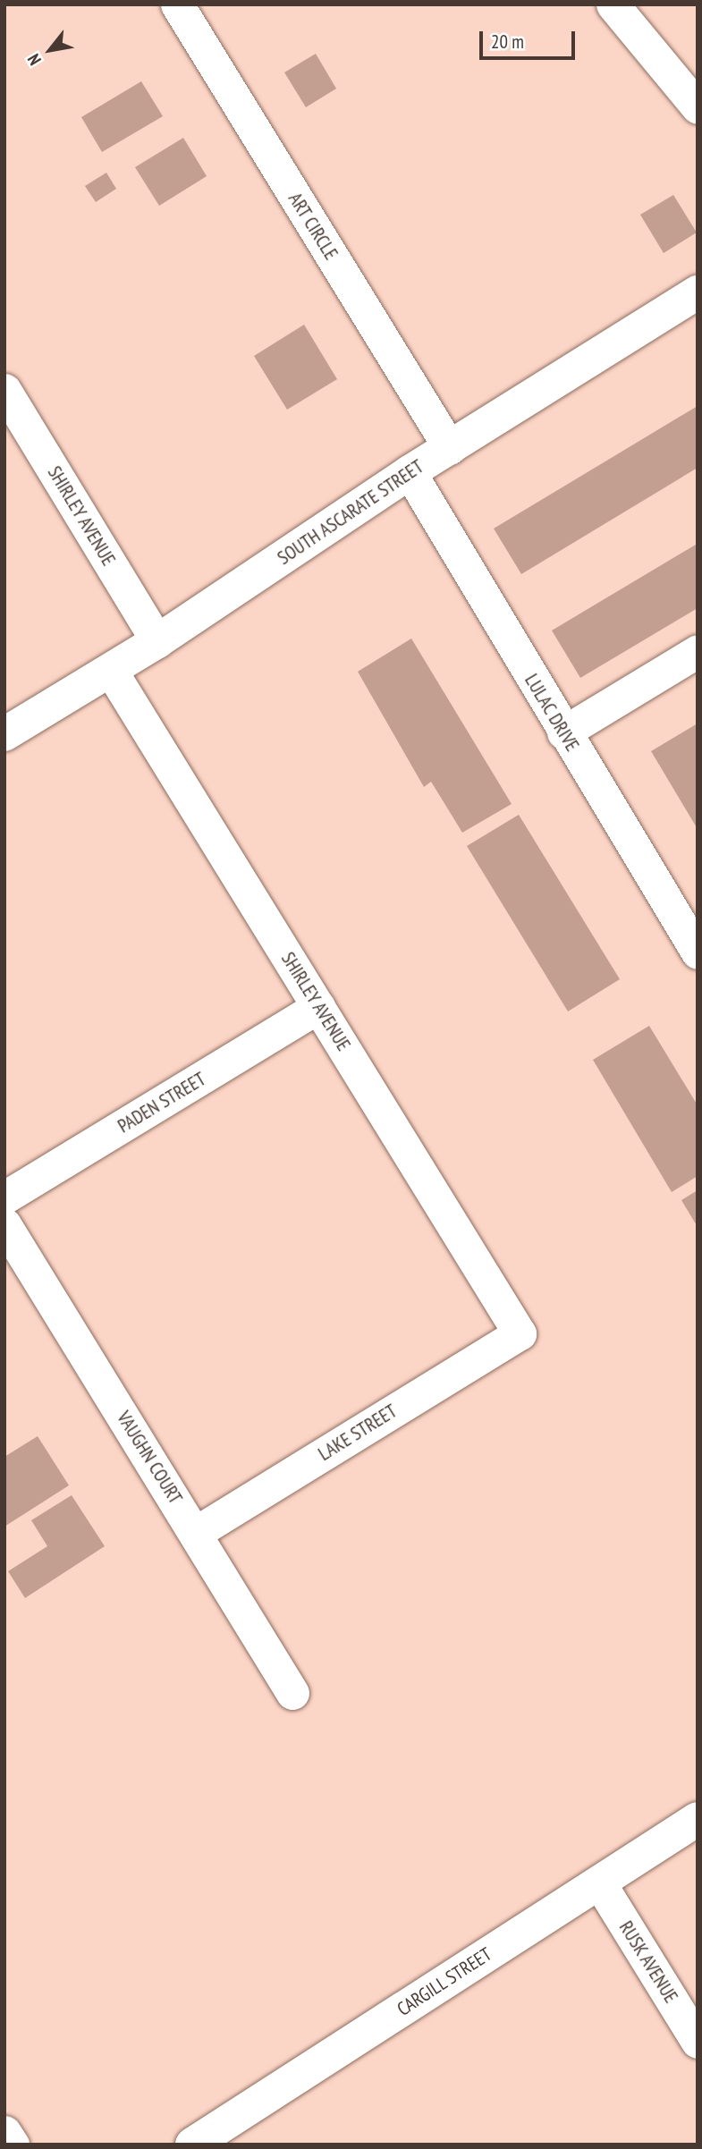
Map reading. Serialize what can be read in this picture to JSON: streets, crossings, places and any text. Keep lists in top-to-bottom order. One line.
{"streets":{"street":["ART CIRCLE","SOUTH ASCARATE STREET","SHIRLEY AVENUE","LULAC DRIVE","PADEN STREET","LAKE STREET","VAUGHN COURT","RUSK AVENUE","CARGILL STREET"]},"crossings":[["ART CIRCLE","SOUTH ASCARATE STREET"],["SOUTH ASCARATE STREET","SHIRLEY AVENUE"],["SOUTH ASCARATE STREET","LULAC DRIVE"],["SHIRLEY AVENUE","PADEN STREET"],["SHIRLEY AVENUE","LAKE STREET"],["LAKE STREET","VAUGHN COURT"],["RUSK AVENUE","CARGILL STREET"]],"scale_bar":"20 m","north":"bottom left"}
